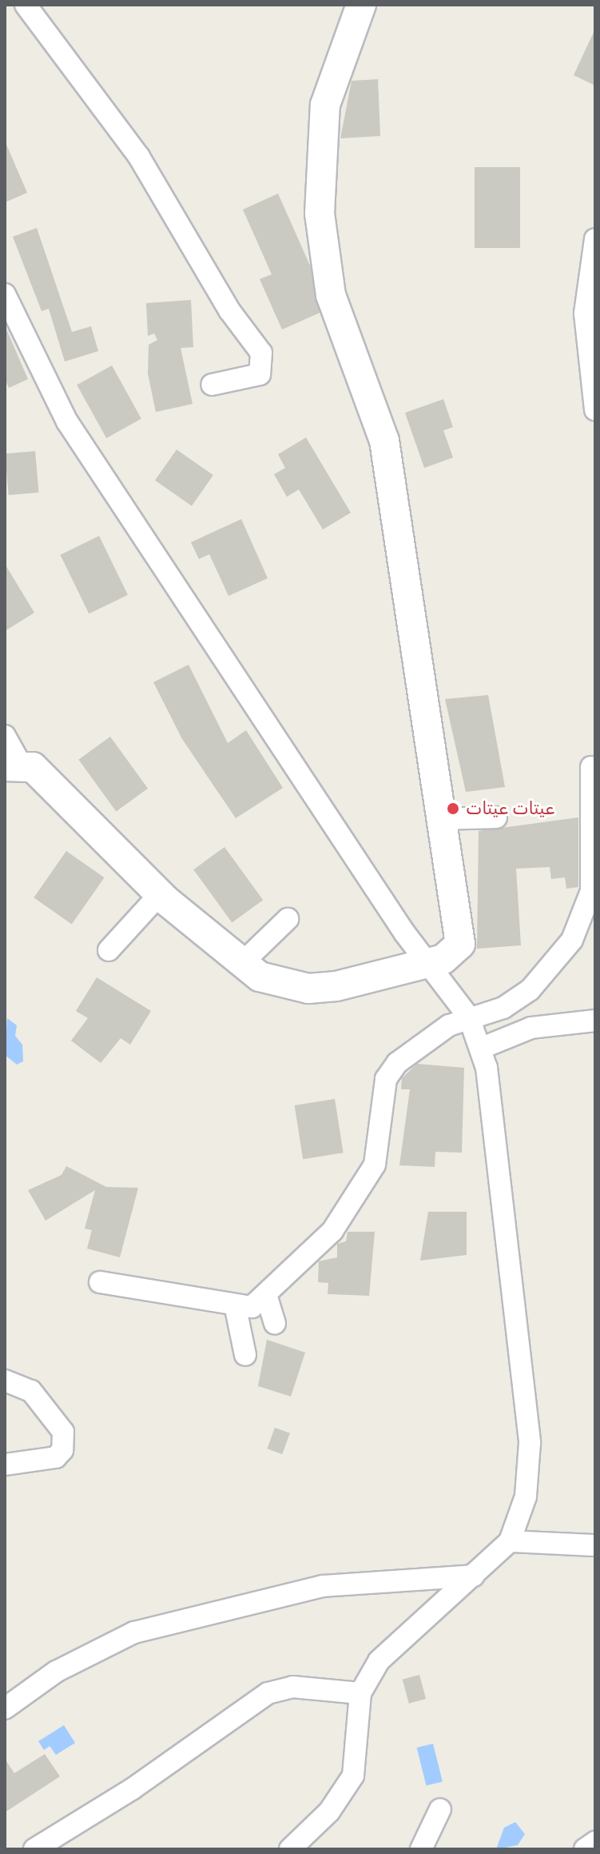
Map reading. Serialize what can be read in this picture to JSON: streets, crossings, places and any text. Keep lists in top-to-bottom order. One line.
{"places":["عيتات عيتات"]}
